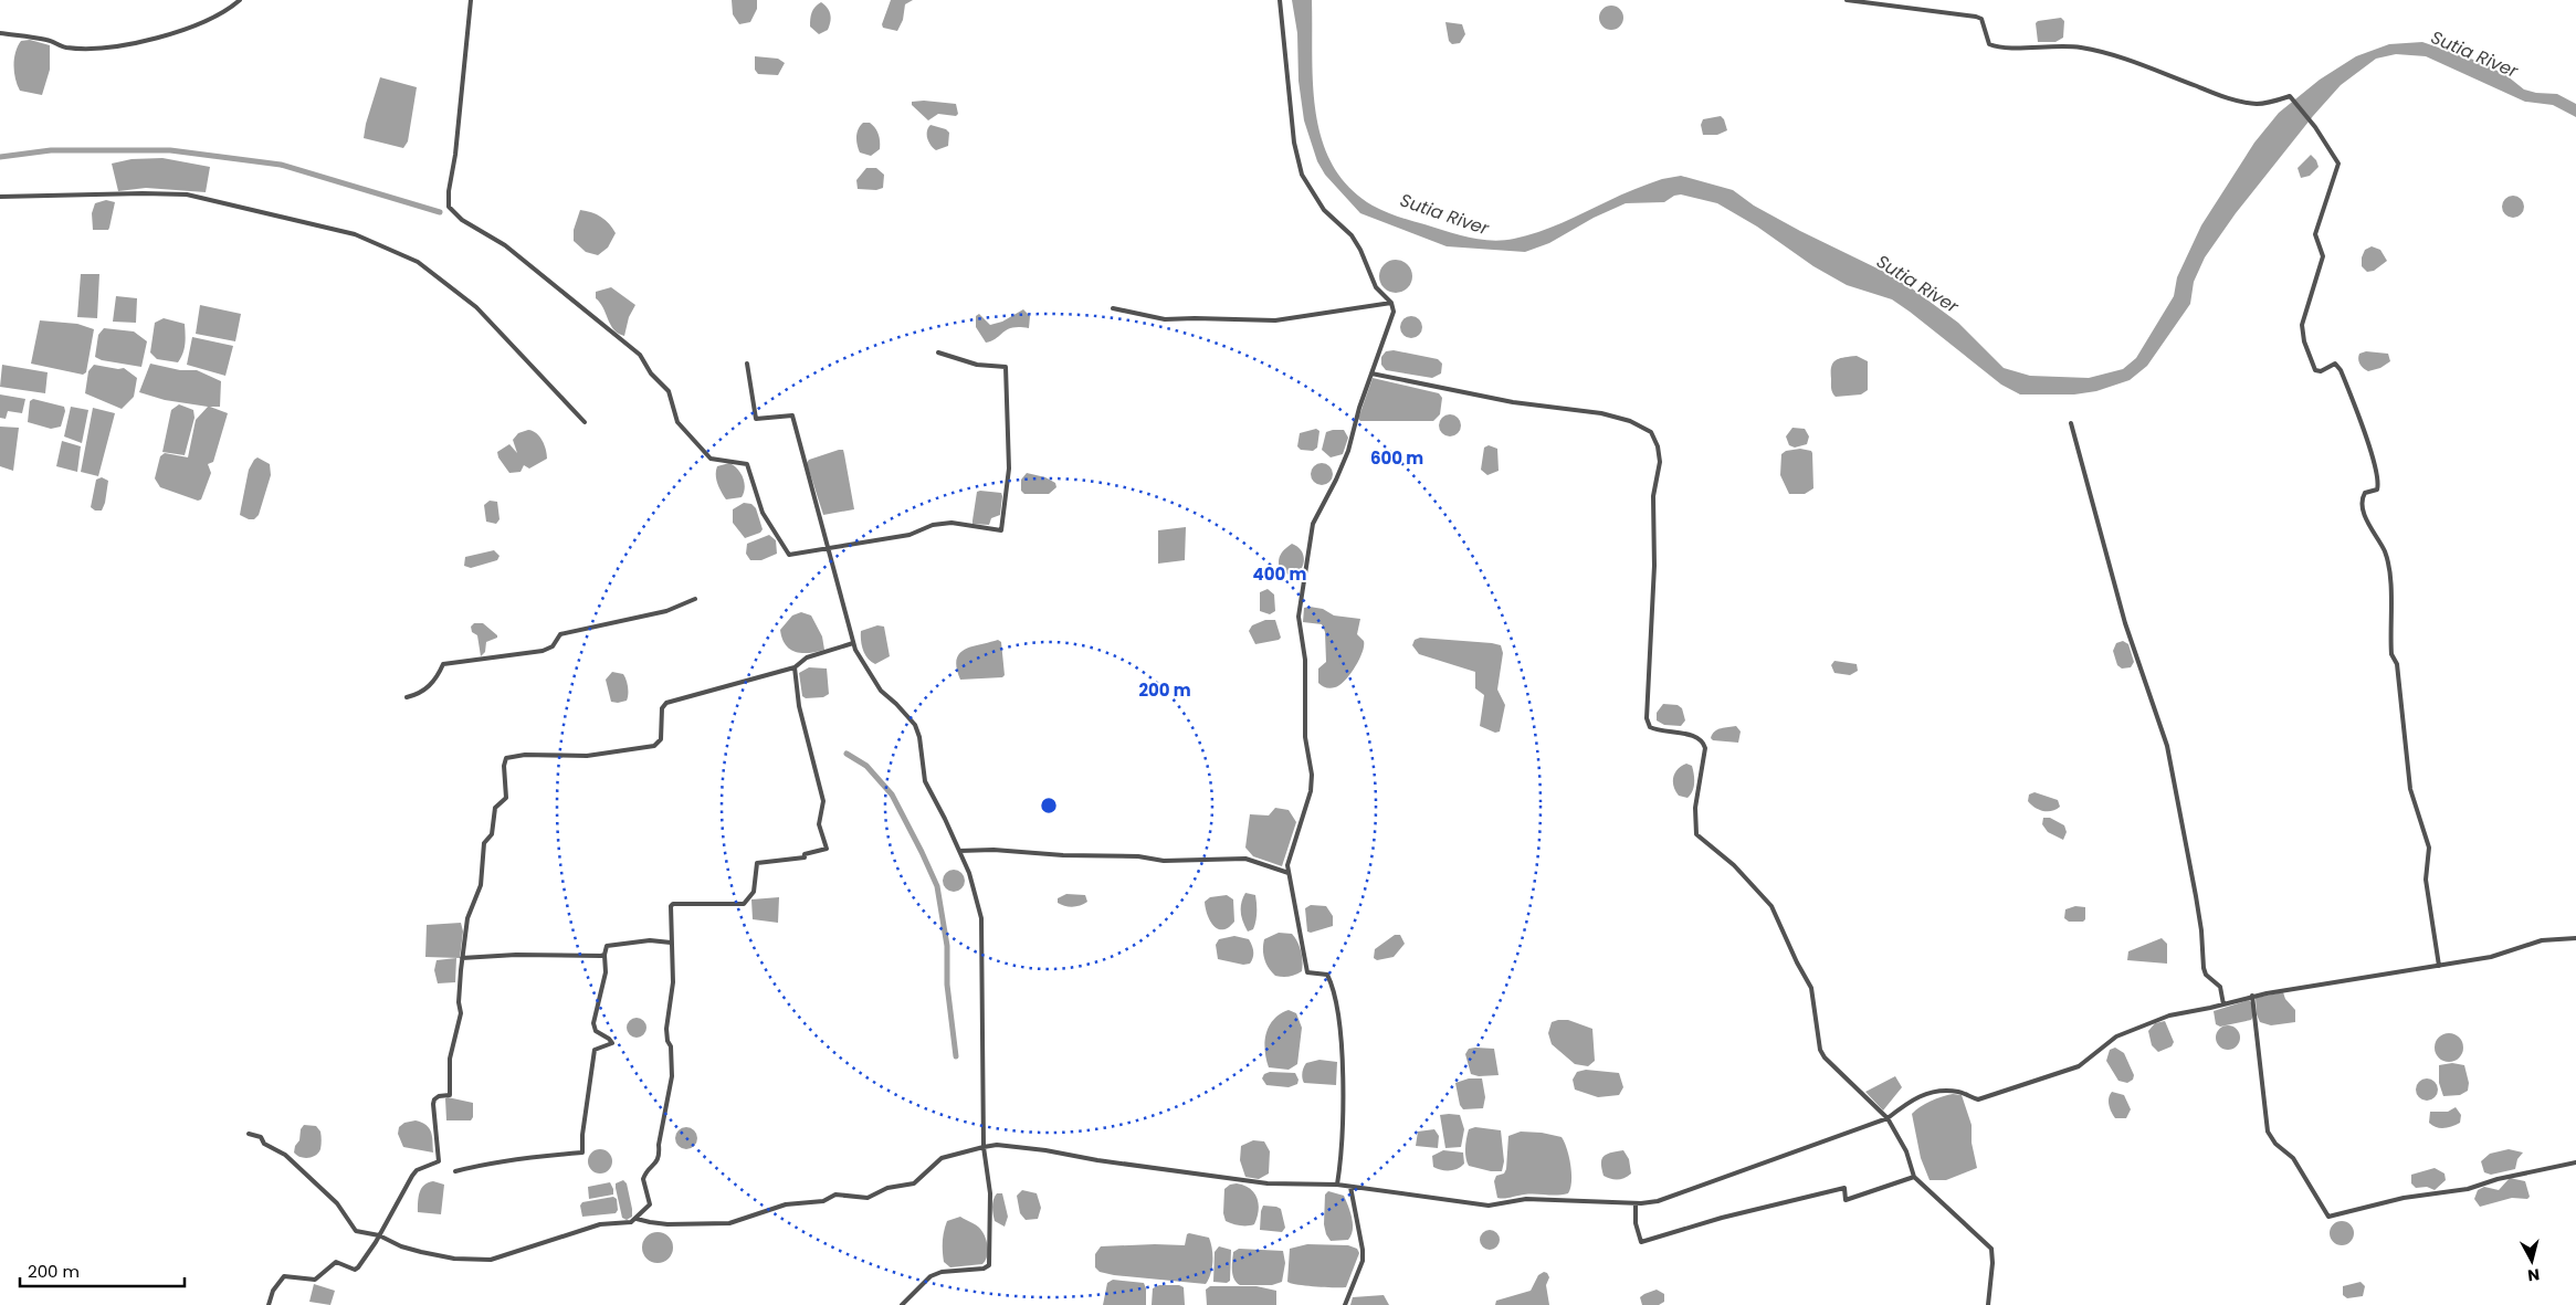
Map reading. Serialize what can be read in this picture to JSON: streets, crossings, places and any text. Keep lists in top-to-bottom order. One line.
{"water":["Sutia River"],"scale_bar":"200 m","north":"bottom","rings":["600 m","400 m","200 m"]}
